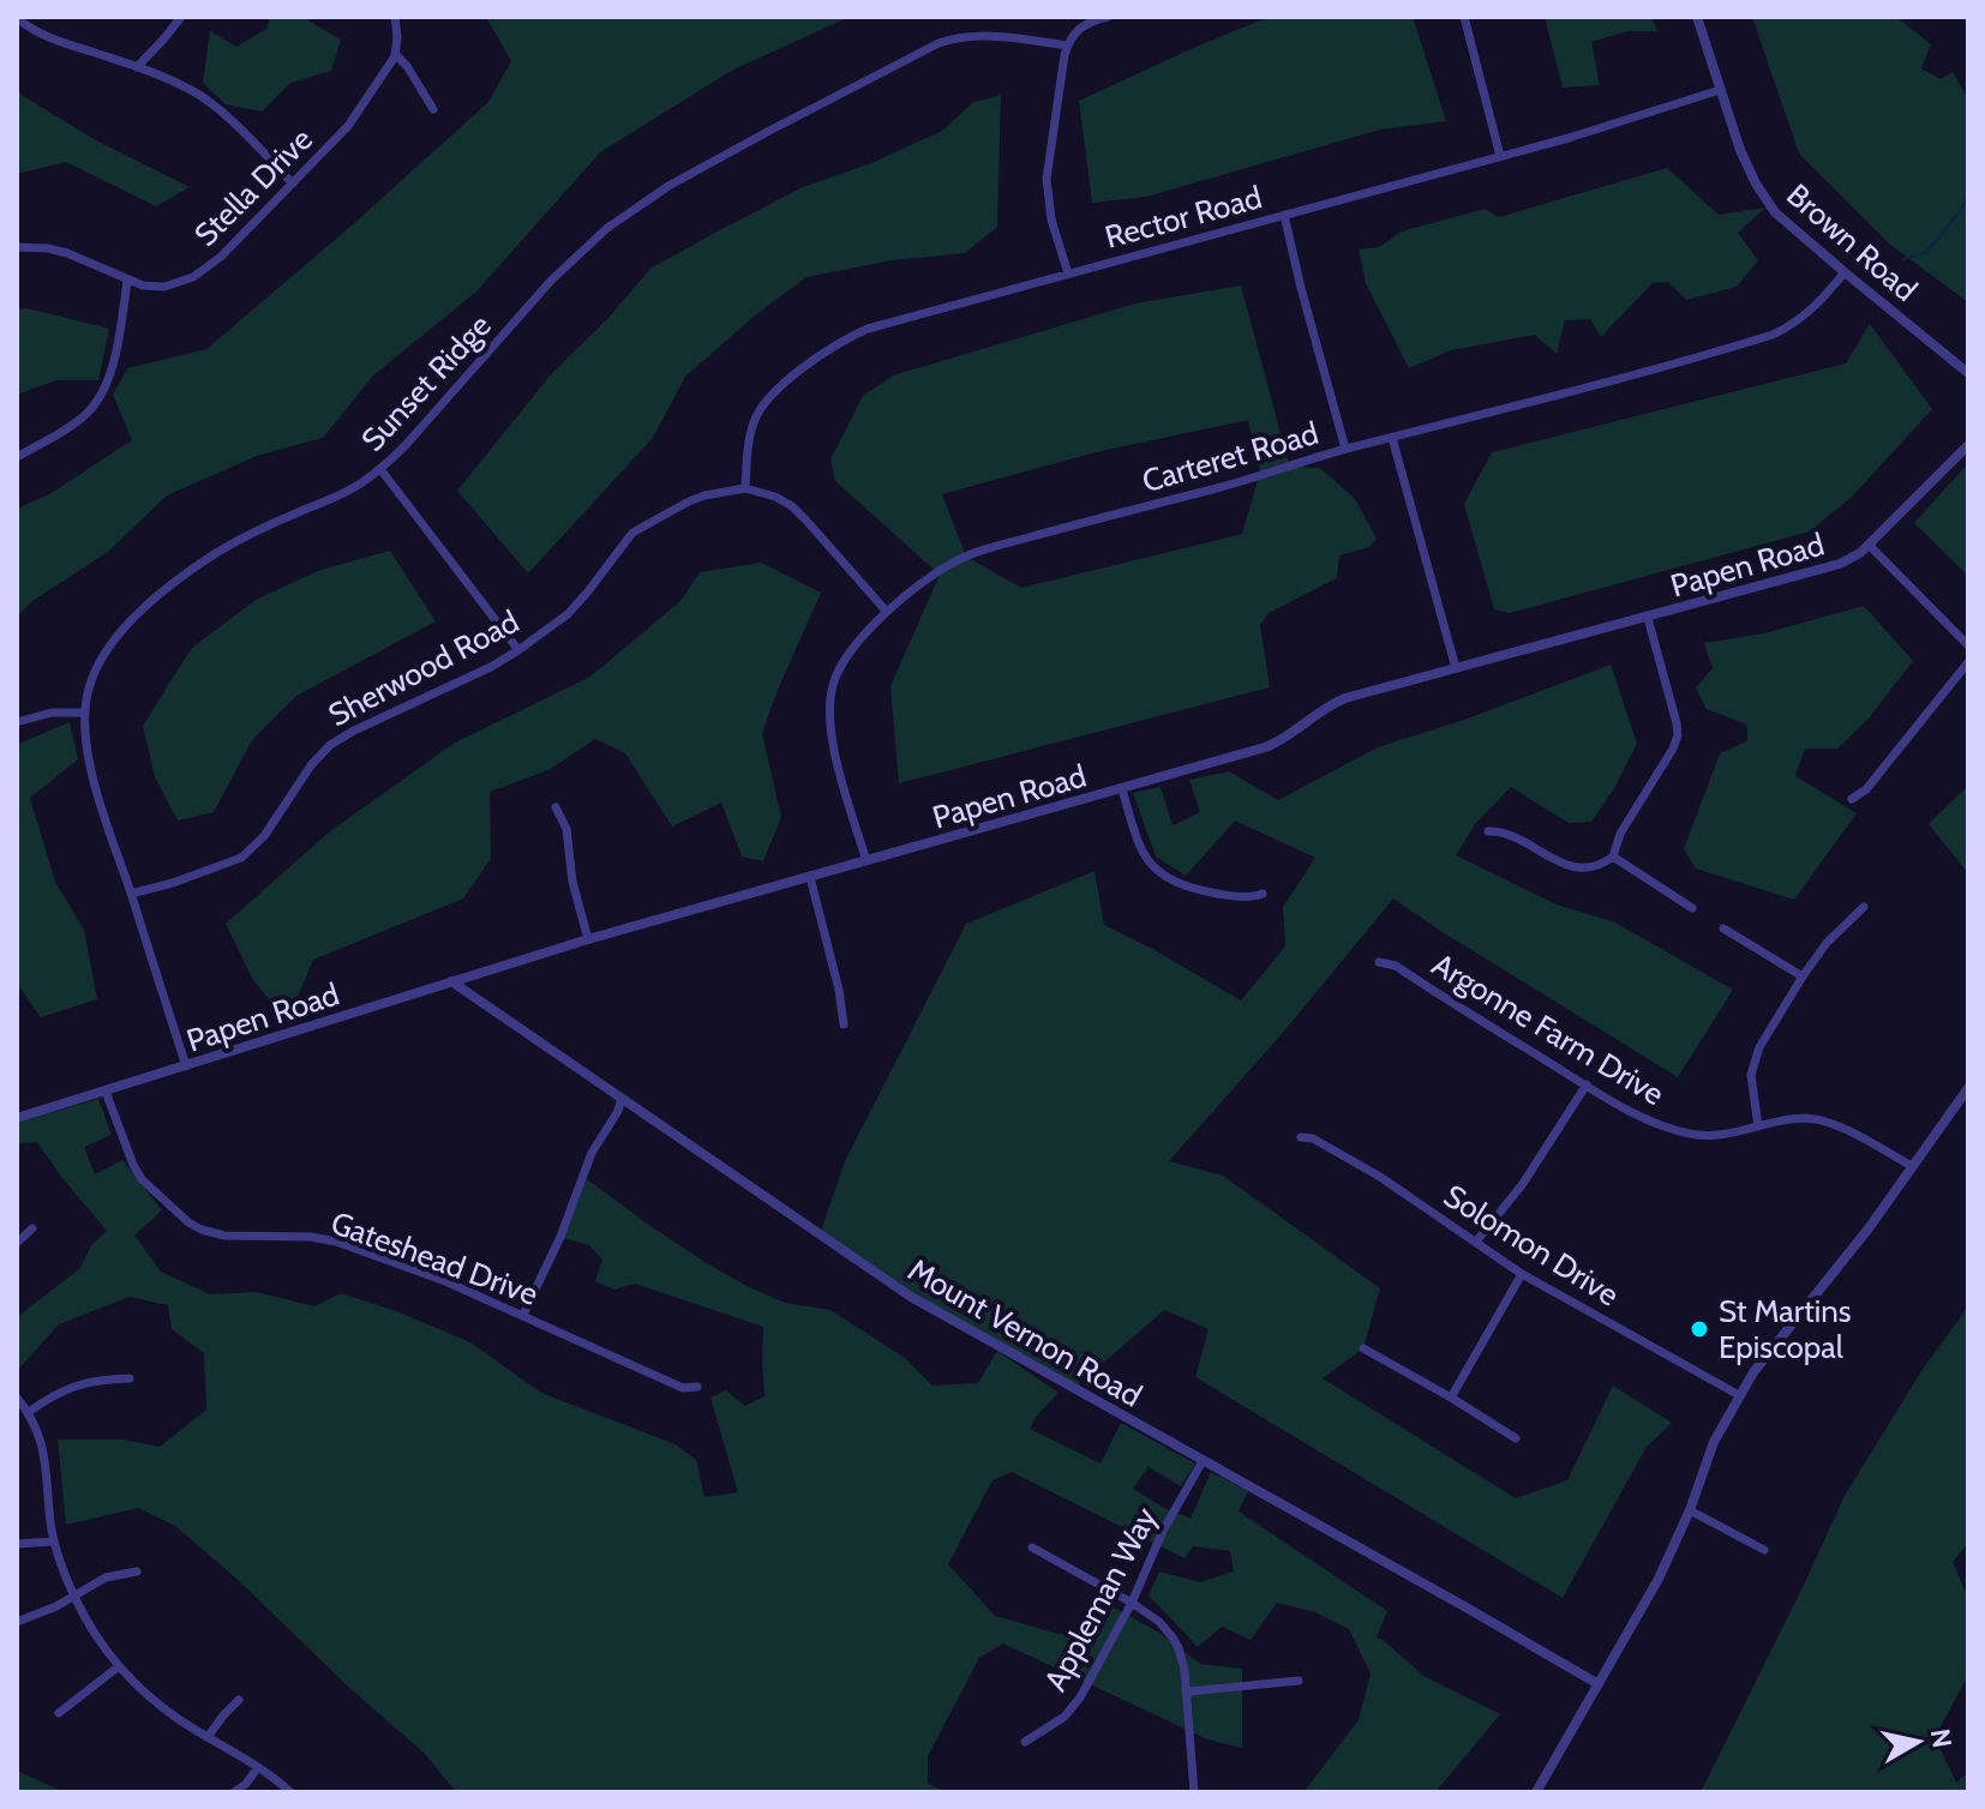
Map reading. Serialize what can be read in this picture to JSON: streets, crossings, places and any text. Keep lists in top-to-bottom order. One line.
{"streets":{"street":["Stella Drive","Rector Road","Brown Road","Sunset Ridge","Carteret Road","Papen Road","Sherwood Road","Argonne Farm Drive","Solomon Drive","Gateshead Drive","Mount Vernon Road","Appleman Way"]},"crossings":[["Rector Road","Brown Road"],["Rector Road","Sherwood Road"],["Brown Road","Carteret Road"],["Sunset Ridge","Papen Road"],["Sunset Ridge","Sherwood Road"],["Carteret Road","Papen Road"],["Papen Road","Gateshead Drive"],["Papen Road","Mount Vernon Road"],["Mount Vernon Road","Appleman Way"]],"places":["St Martins Episcopal"],"north":"right"}
